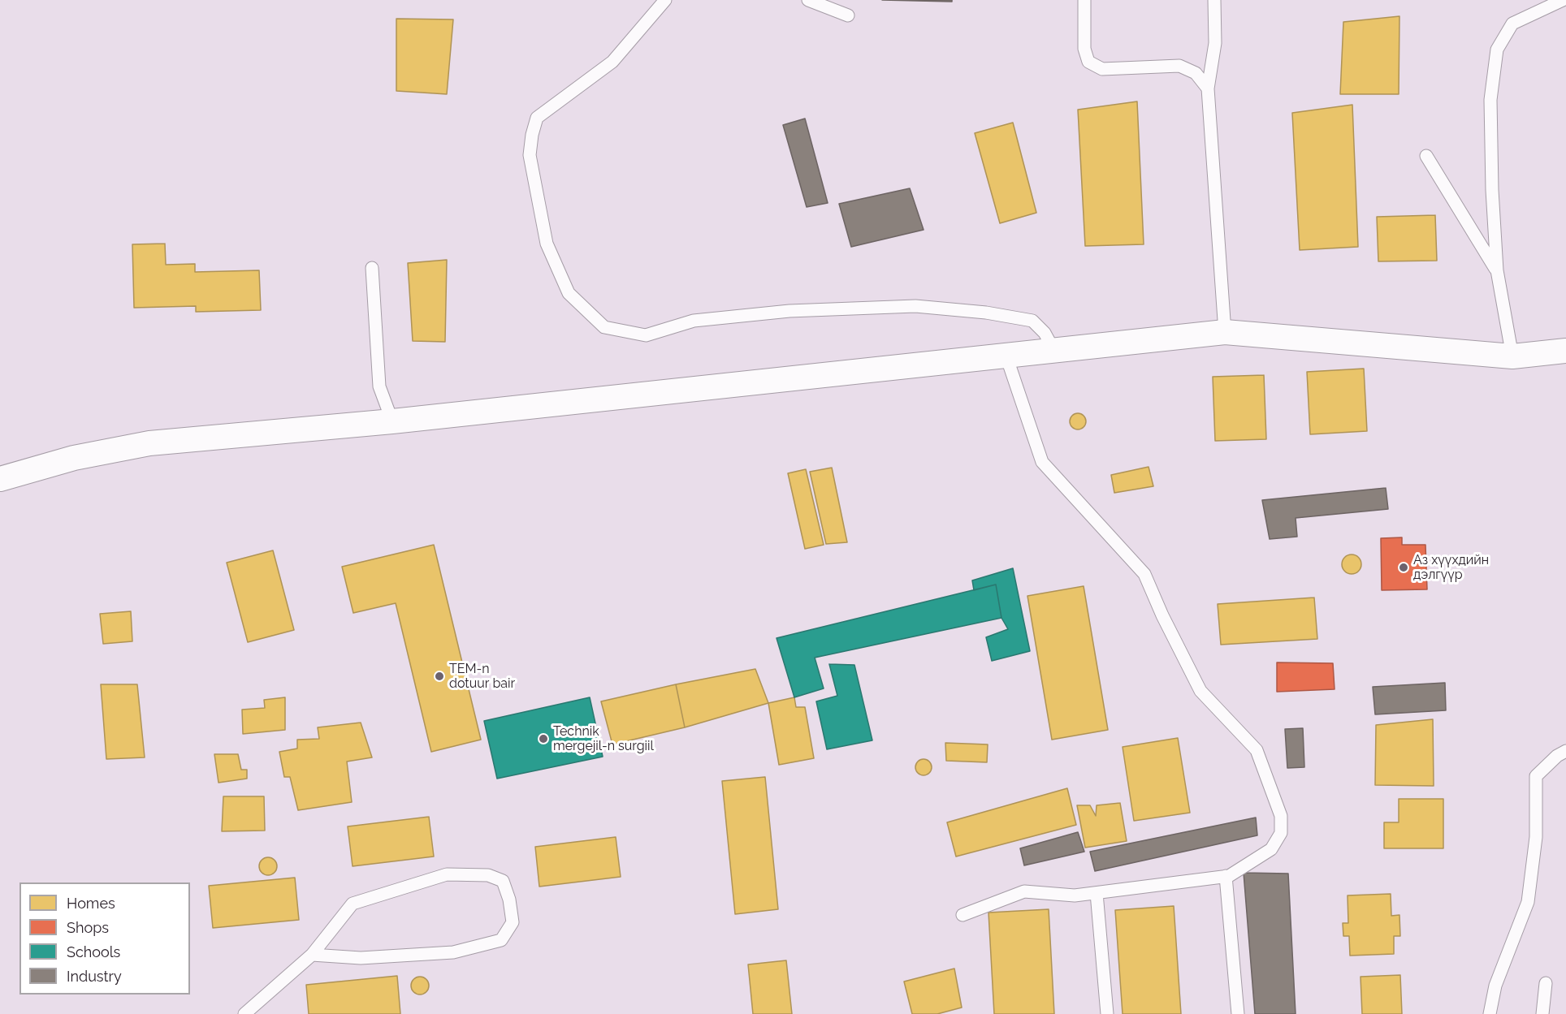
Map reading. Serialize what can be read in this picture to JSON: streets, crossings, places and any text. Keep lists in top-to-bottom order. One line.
{"places":["Аз хүүхдийн дэлгүүр","TEM-n dotuur bair","Technik mergejil-n surgiil"],"legend":["Homes","Shops","Schools","Industry"]}
